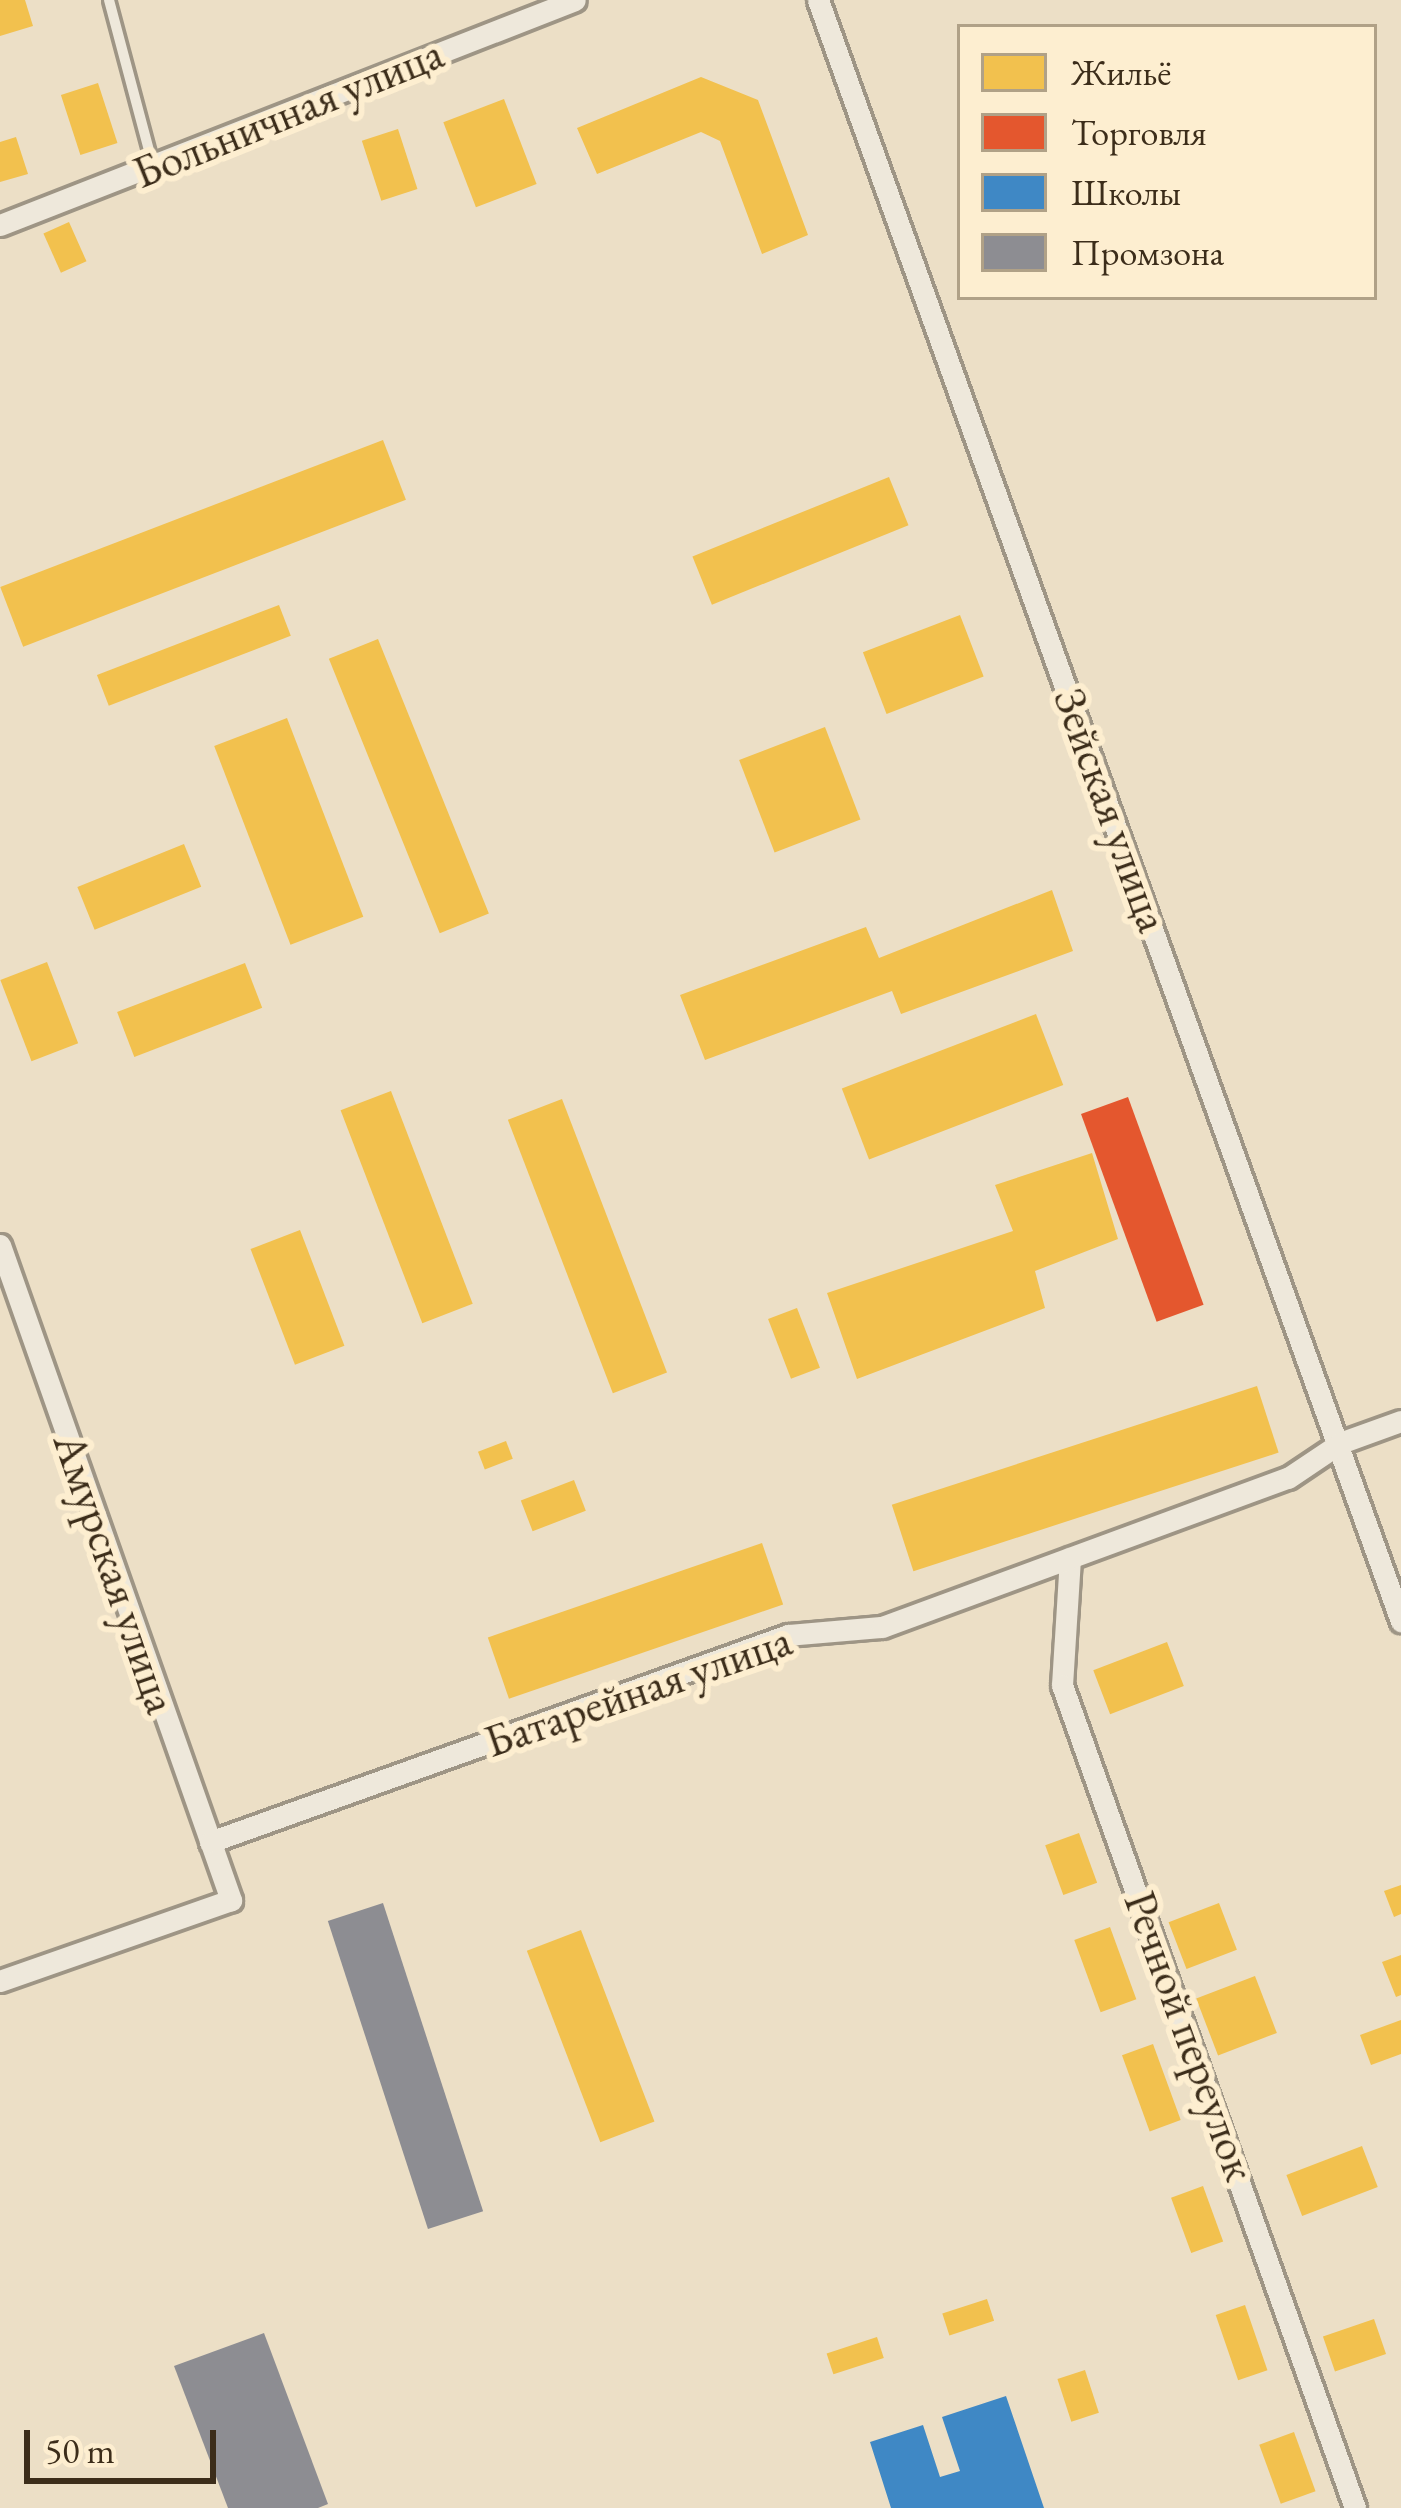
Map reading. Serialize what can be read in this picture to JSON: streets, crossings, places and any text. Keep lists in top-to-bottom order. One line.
{"streets":{"street":["Больничная улица","Зейская улица","Амурская улица","Батарейная улица","Речной переулок"]},"crossings":[["Зейская улица","Батарейная улица"],["Амурская улица","Батарейная улица"],["Батарейная улица","Речной переулок"]],"legend":["Жильё","Торговля","Школы","Промзона"],"scale_bar":"50 m"}
